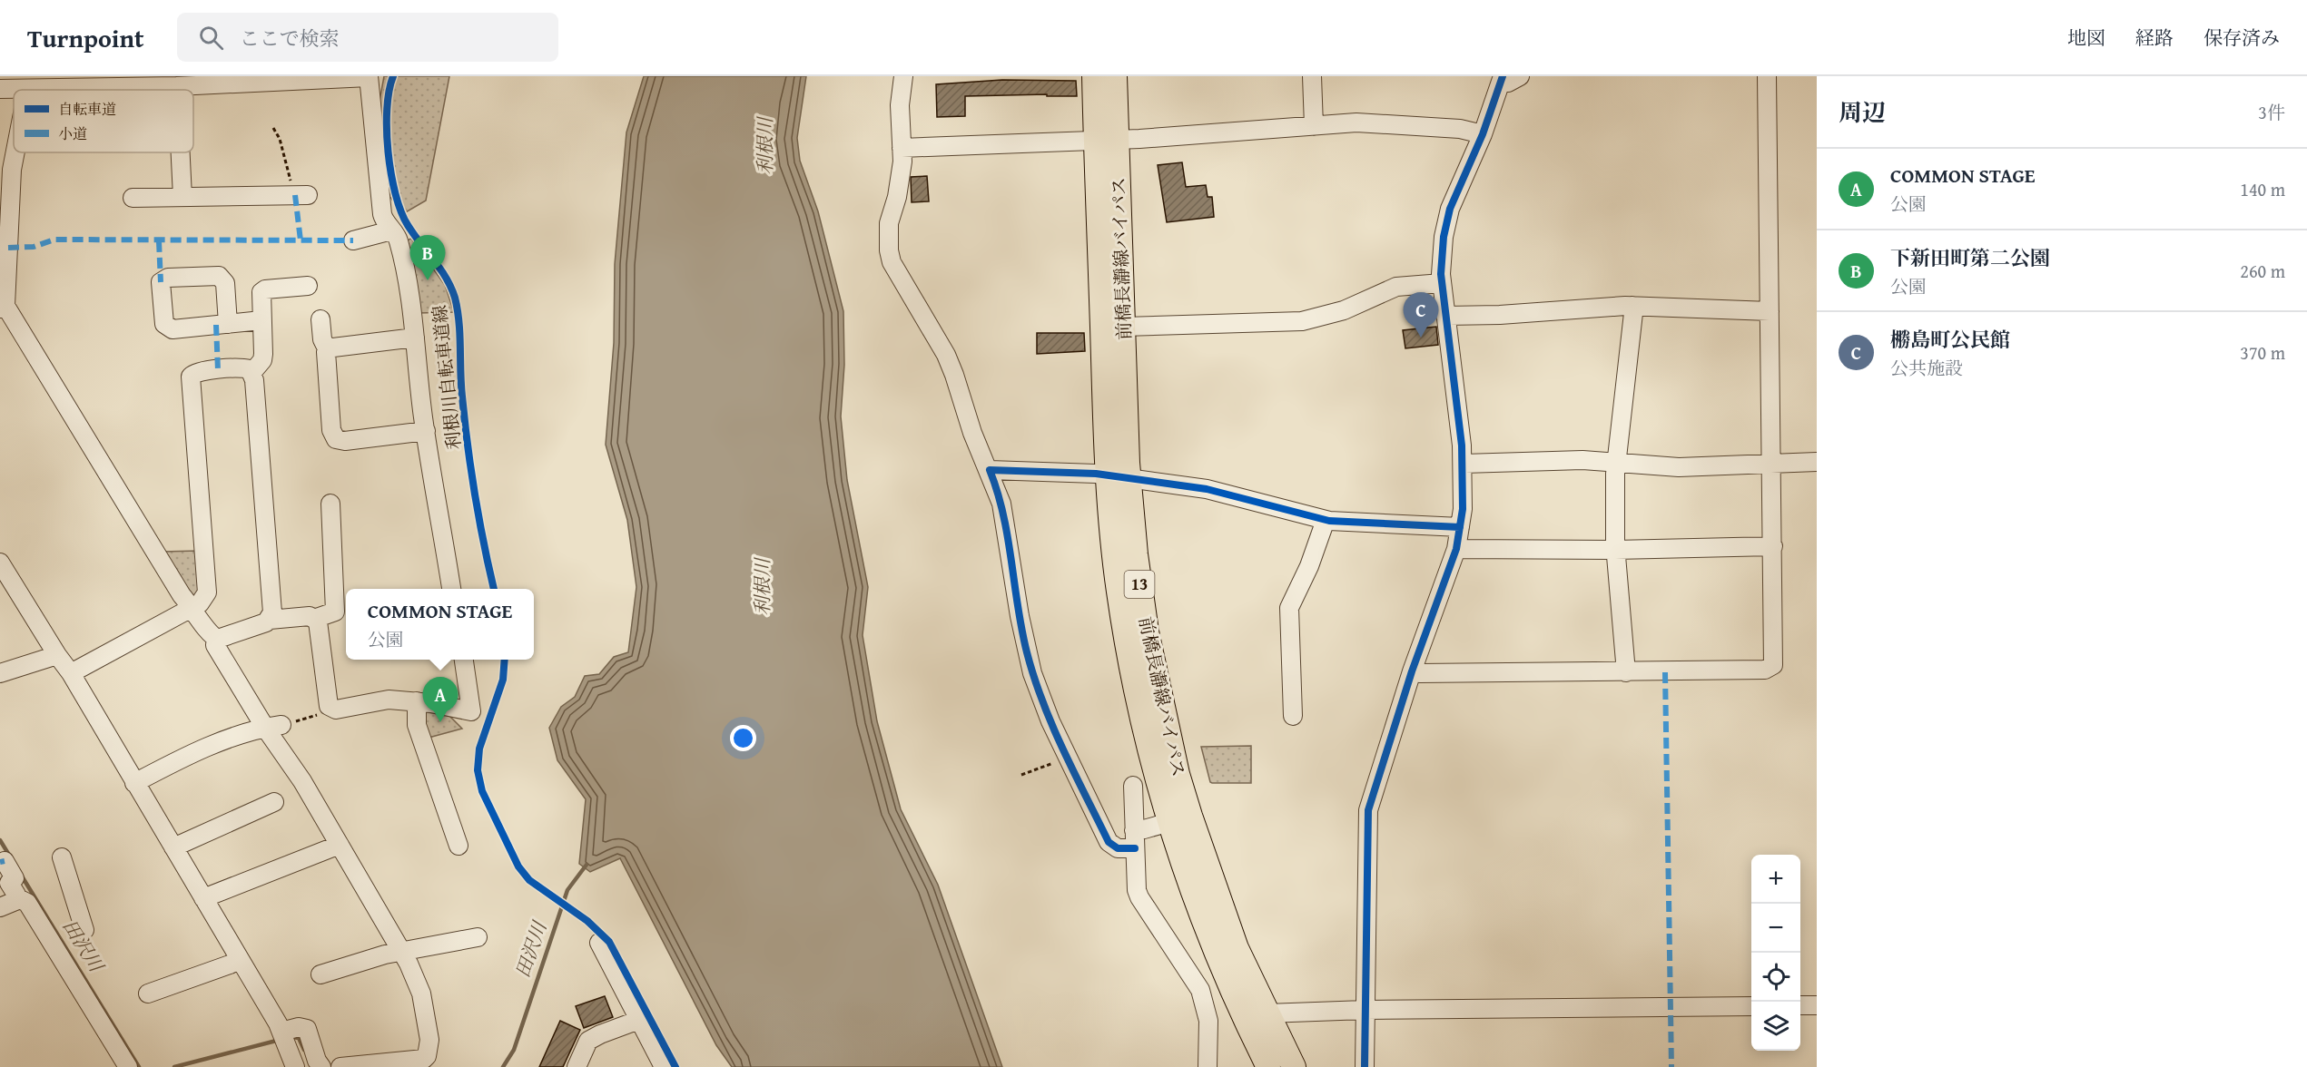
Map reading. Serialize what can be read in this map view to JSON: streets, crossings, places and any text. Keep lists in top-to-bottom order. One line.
{"streets":{"main road":["前橋長瀞線バイパス","13"],"cycle path":["利根川自転車道線"]},"water":["利根川","田沢川"],"legend":["自転車道","小道"],"page":{"header":"Turnpoint","search":"ここで検索","nav":["地図","経路","保存済み"],"heading":["周辺","3件"],"list":[{"mark":"A","name":"COMMON STAGE","note":"公園","value":"140 m"},{"mark":"B","name":"下新田町第二公園","note":"公園","value":"260 m"},{"mark":"C","name":"橳島町公民館","note":"公共施設","value":"370 m"}],"pins":["B","C","A"],"popup":["COMMON STAGE","公園"],"map_buttons":["+","−"]}}
